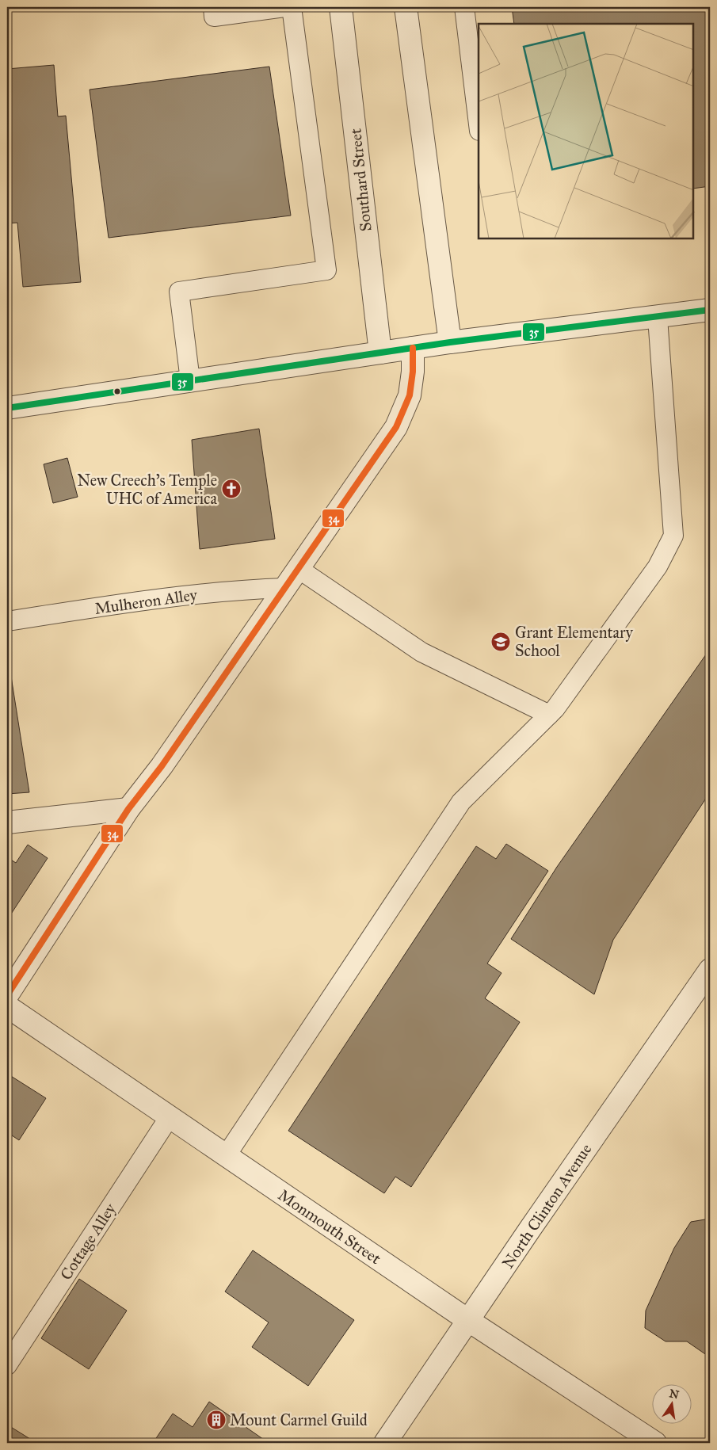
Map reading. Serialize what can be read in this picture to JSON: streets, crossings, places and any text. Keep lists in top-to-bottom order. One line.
{"streets":{"street":["Southard Street","North Clinton Avenue","Monmouth Street"],"lane":["Mulheron Alley","Cottage Alley"]},"crossings":[["North Clinton Avenue","Monmouth Street"],["Monmouth Street","Cottage Alley"]],"places":{"church":["New Creech's Temple UHC of America"],"school or university":["Grant Elementary School"],"building":["Mount Carmel Guild"]},"lines":["transit line 35","transit line 34"],"north":"top"}
